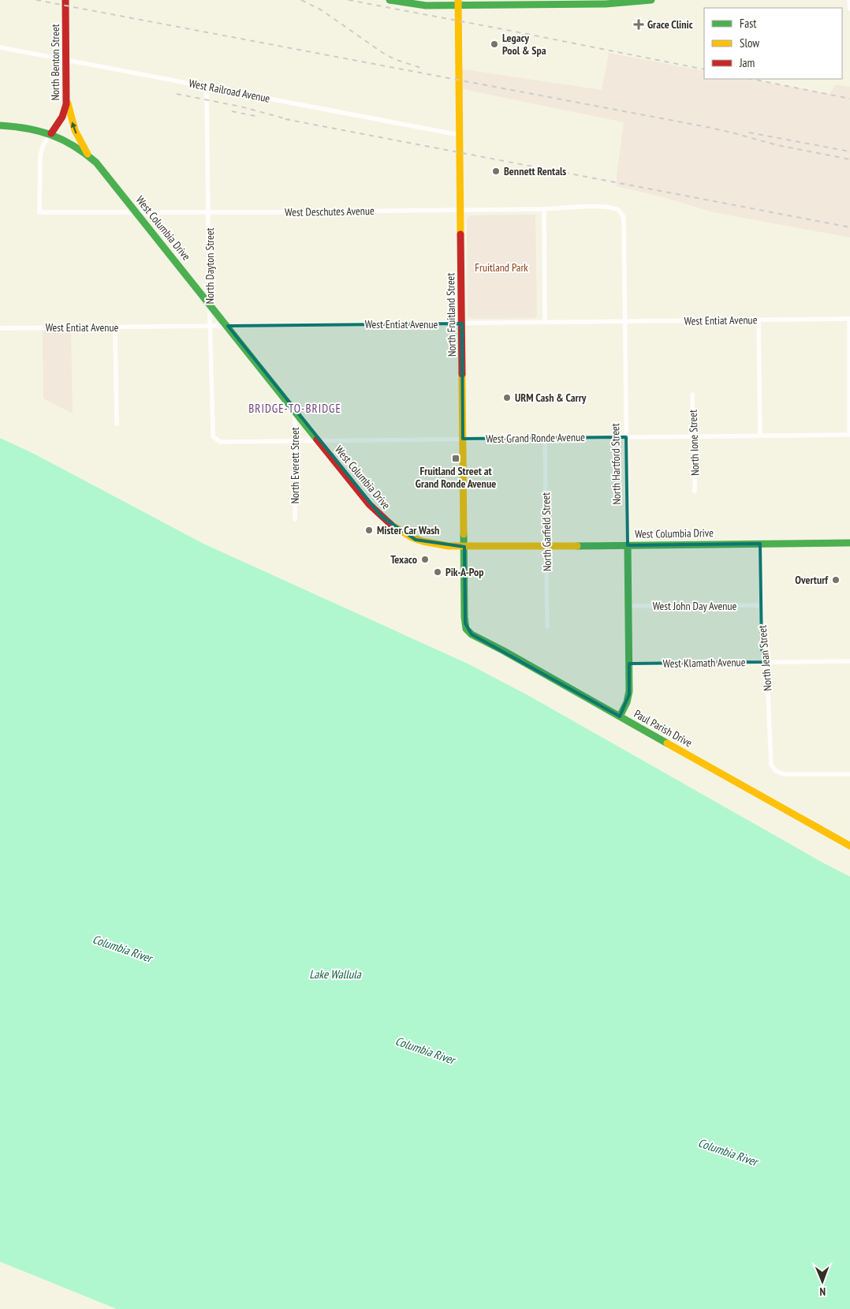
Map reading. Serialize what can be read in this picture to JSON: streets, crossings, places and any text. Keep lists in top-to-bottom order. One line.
{"streets":{"street":["North Benton Street","West Railroad Avenue","West Deschutes Avenue","West Columbia Drive","North Dayton Street","North Fruitland Street","West Entiat Avenue","West Grand Ronde Avenue","North Ione Street","North Hartford Street","North Everett Street","North Garfield Street","West John Day Avenue","North Jean Street","West Klamath Avenue","Paul Parish Drive"]},"crossings":[["North Benton Street","West Railroad Avenue"],["North Benton Street","West Deschutes Avenue"],["North Benton Street","West Columbia Drive"],["West Railroad Avenue","North Dayton Street"],["West Railroad Avenue","North Fruitland Street"],["West Deschutes Avenue","West Columbia Drive"],["West Deschutes Avenue","North Dayton Street"],["West Deschutes Avenue","North Fruitland Street"],["West Deschutes Avenue","North Hartford Street"],["West Columbia Drive","North Dayton Street"],["West Columbia Drive","North Fruitland Street"],["West Columbia Drive","West Entiat Avenue"],["West Columbia Drive","West Grand Ronde Avenue"],["West Columbia Drive","North Hartford Street"],["West Columbia Drive","North Everett Street"],["West Columbia Drive","North Garfield Street"],["West Columbia Drive","North Jean Street"],["North Dayton Street","West Entiat Avenue"],["North Dayton Street","West Grand Ronde Avenue"],["North Fruitland Street","West Entiat Avenue"],["North Fruitland Street","West Grand Ronde Avenue"],["North Fruitland Street","Paul Parish Drive"],["West Entiat Avenue","North Hartford Street"],["West Grand Ronde Avenue","North Ione Street"],["West Grand Ronde Avenue","North Hartford Street"],["West Grand Ronde Avenue","North Everett Street"],["West Grand Ronde Avenue","North Garfield Street"],["North Hartford Street","West John Day Avenue"],["North Hartford Street","West Klamath Avenue"],["North Hartford Street","Paul Parish Drive"],["West John Day Avenue","North Jean Street"],["North Jean Street","West Klamath Avenue"]],"districts":["BRIDGE-TO-BRIDGE"],"water":["Columbia River","Lake Wallula"],"parks":["Fruitland Park"],"places":{"health":["Grace Clinic"],"other":["Legacy Pool & Spa","Bennett Rentals","URM Cash & Carry","Mister Car Wash","Texaco","Pik-A-Pop","Overturf"],"transit":["Fruitland Street at Grand Ronde Avenue"]},"legend":["Fast","Slow","Jam"],"north":"bottom"}
